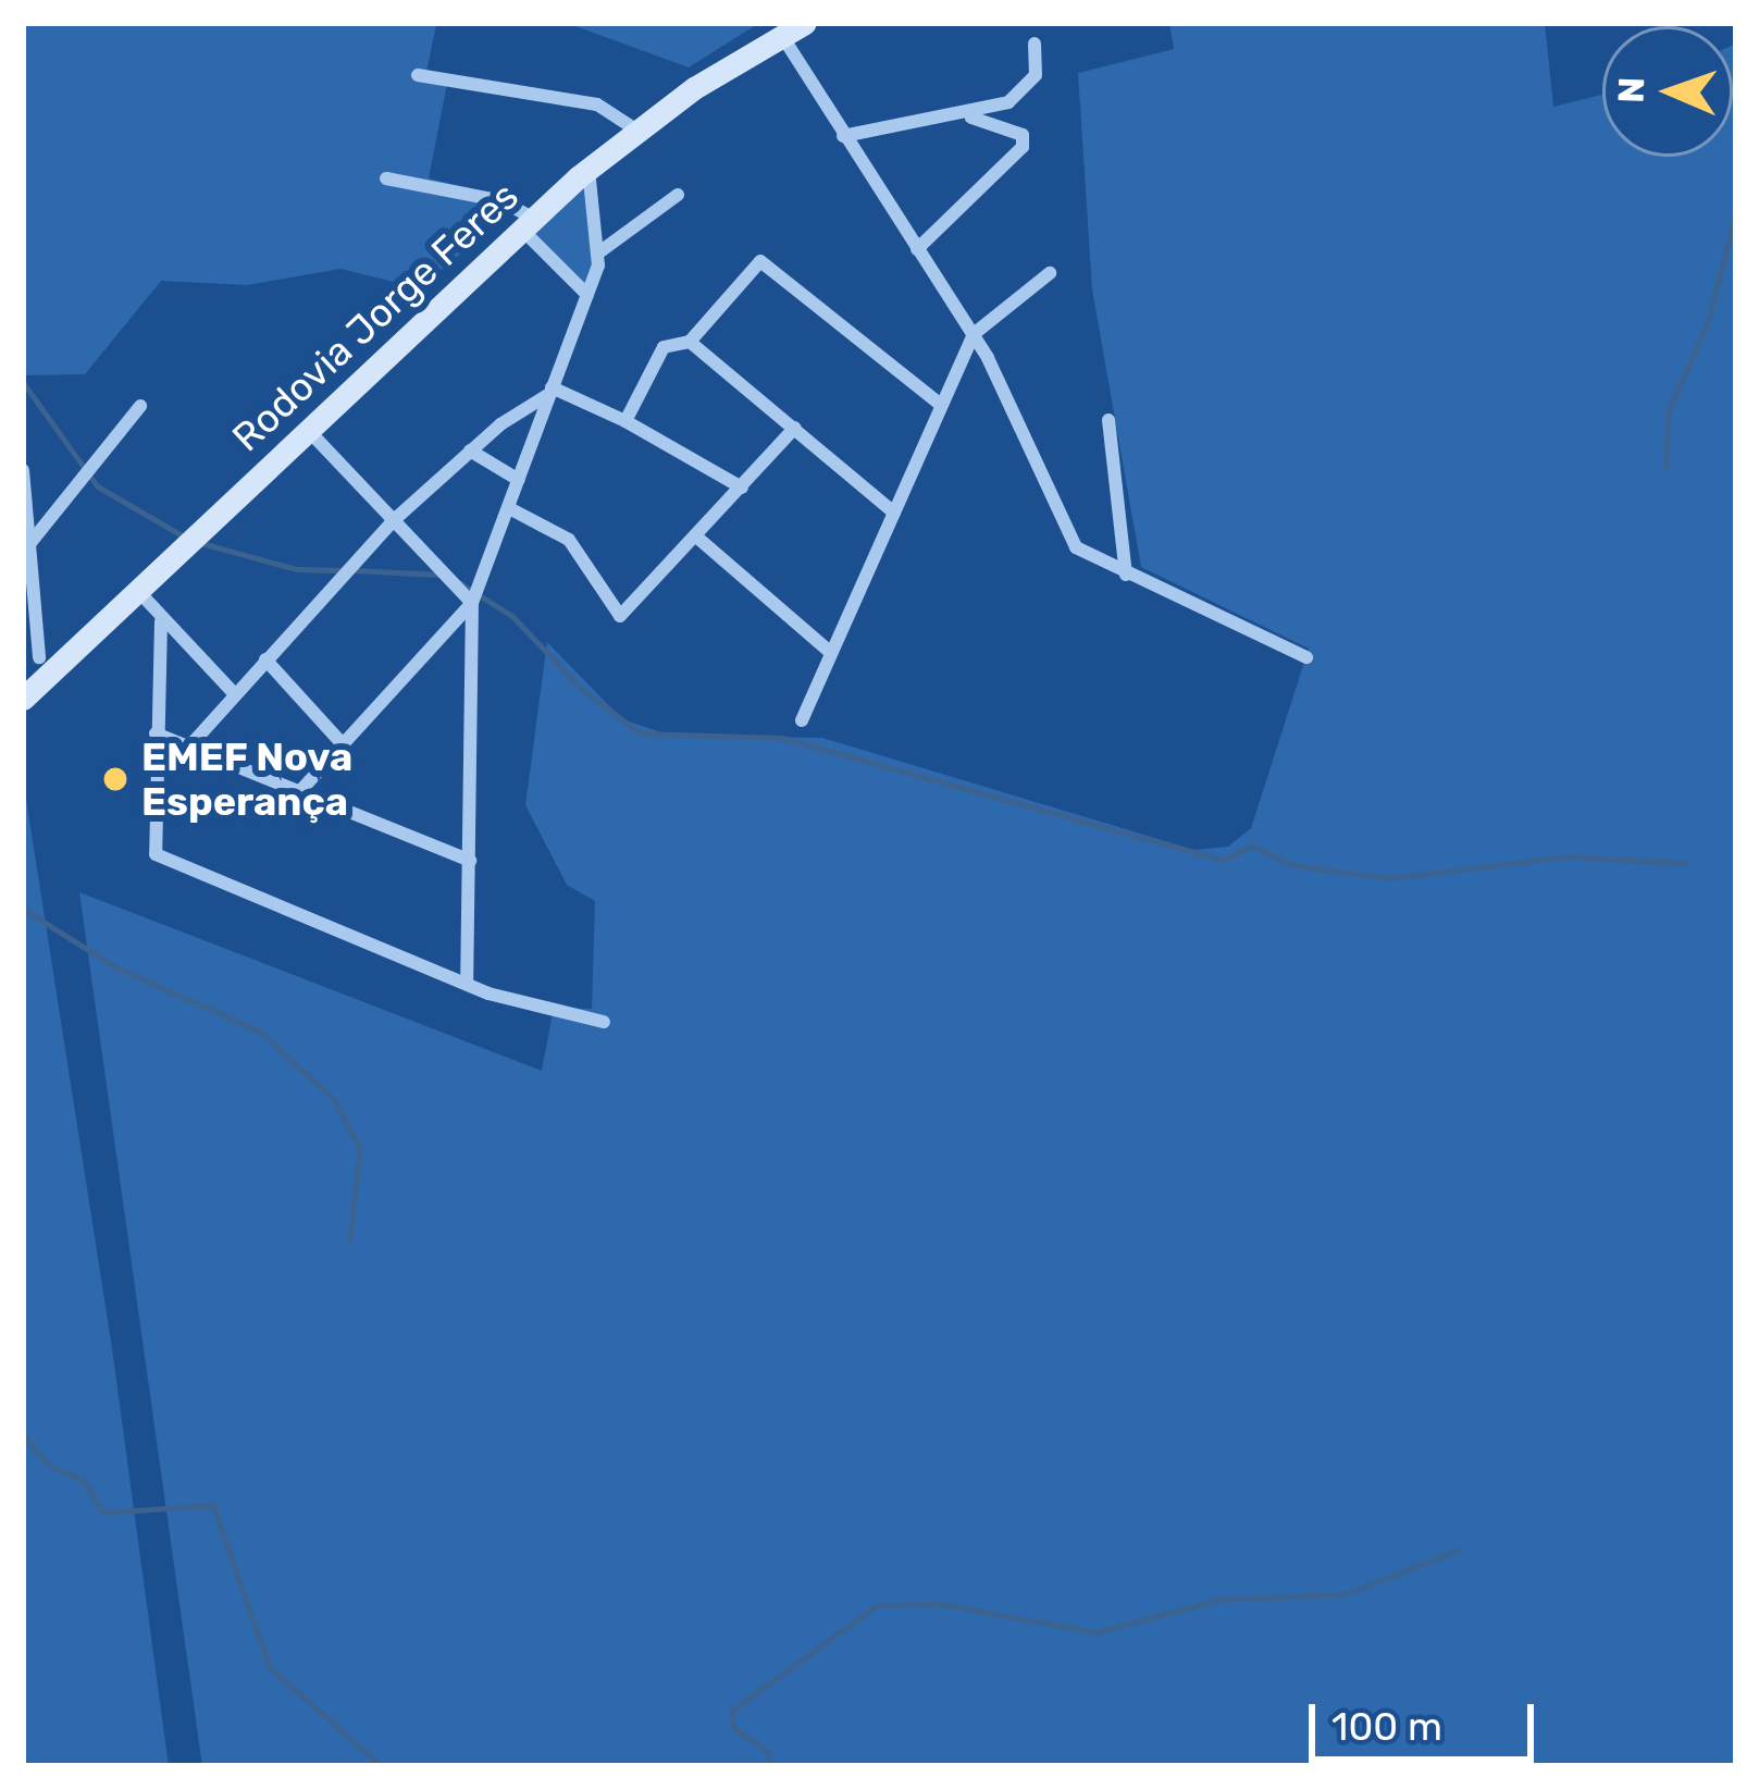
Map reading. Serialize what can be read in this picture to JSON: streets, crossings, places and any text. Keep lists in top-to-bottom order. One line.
{"streets":{"main road":["Rodovia Jorge Feres"]},"places":["EMEF Nova Esperança"],"scale_bar":"100 m","north":"left"}
